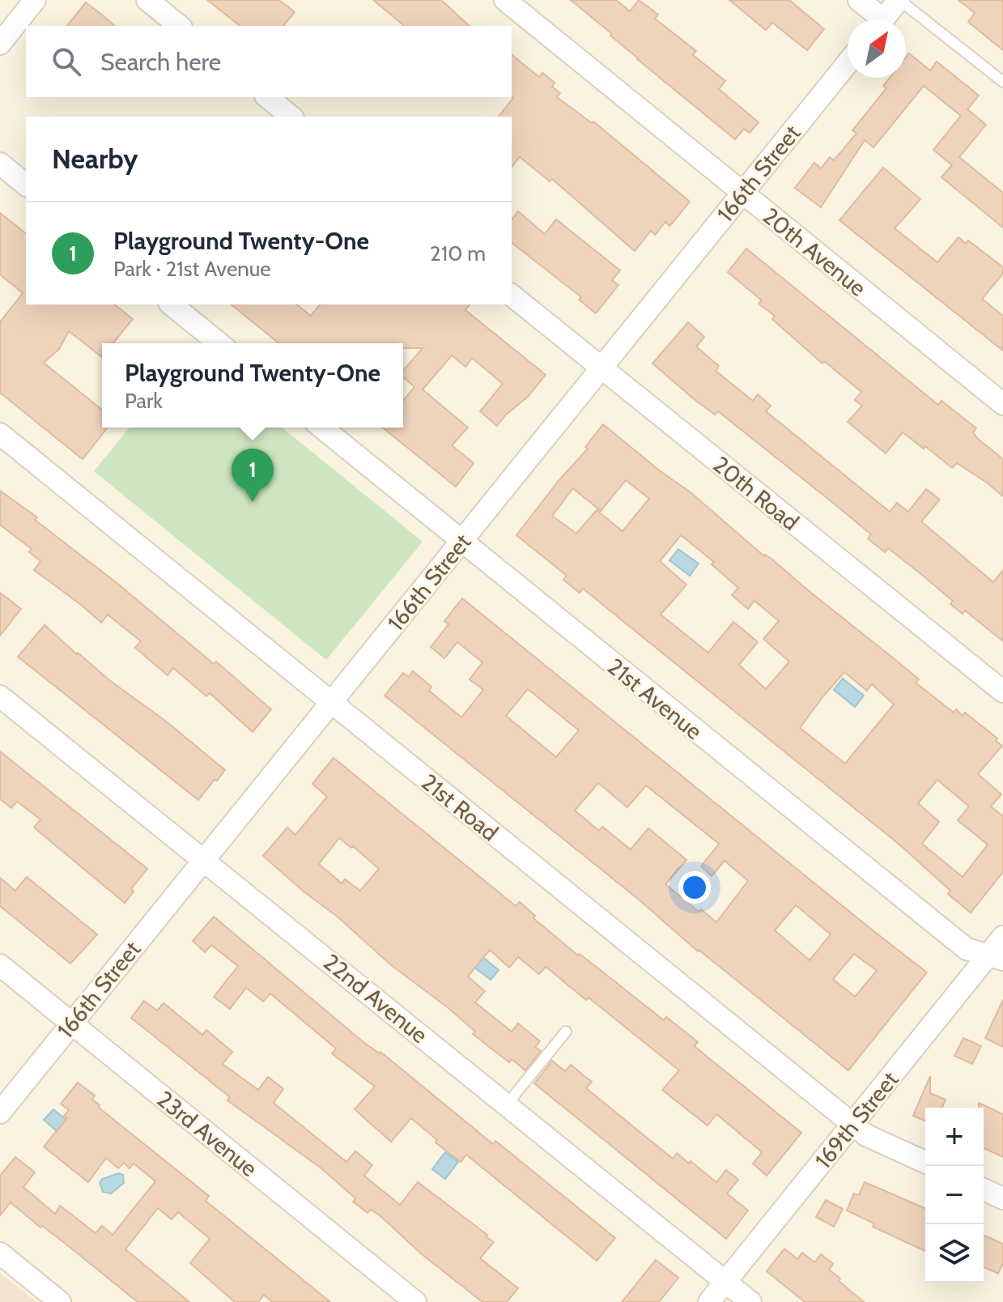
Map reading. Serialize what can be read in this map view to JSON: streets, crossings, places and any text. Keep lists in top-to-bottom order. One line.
{"streets":{"street":["166th Street","20th Avenue","20th Road","21st Avenue","21st Road","22nd Avenue","169th Street","23rd Avenue"]},"crossings":[["166th Street","20th Avenue"],["166th Street","20th Road"],["166th Street","21st Avenue"],["166th Street","21st Road"],["166th Street","22nd Avenue"],["166th Street","23rd Avenue"],["21st Avenue","169th Street"],["21st Road","169th Street"],["22nd Avenue","169th Street"]],"north":"top right","page":{"search":"Search here","heading":"Nearby","list":[{"mark":"1","name":"Playground Twenty-One","note":"Park · 21st Avenue","value":"210 m"}],"popup":["Playground Twenty-One","Park"],"pins":"1","map_buttons":["+","−"]}}
